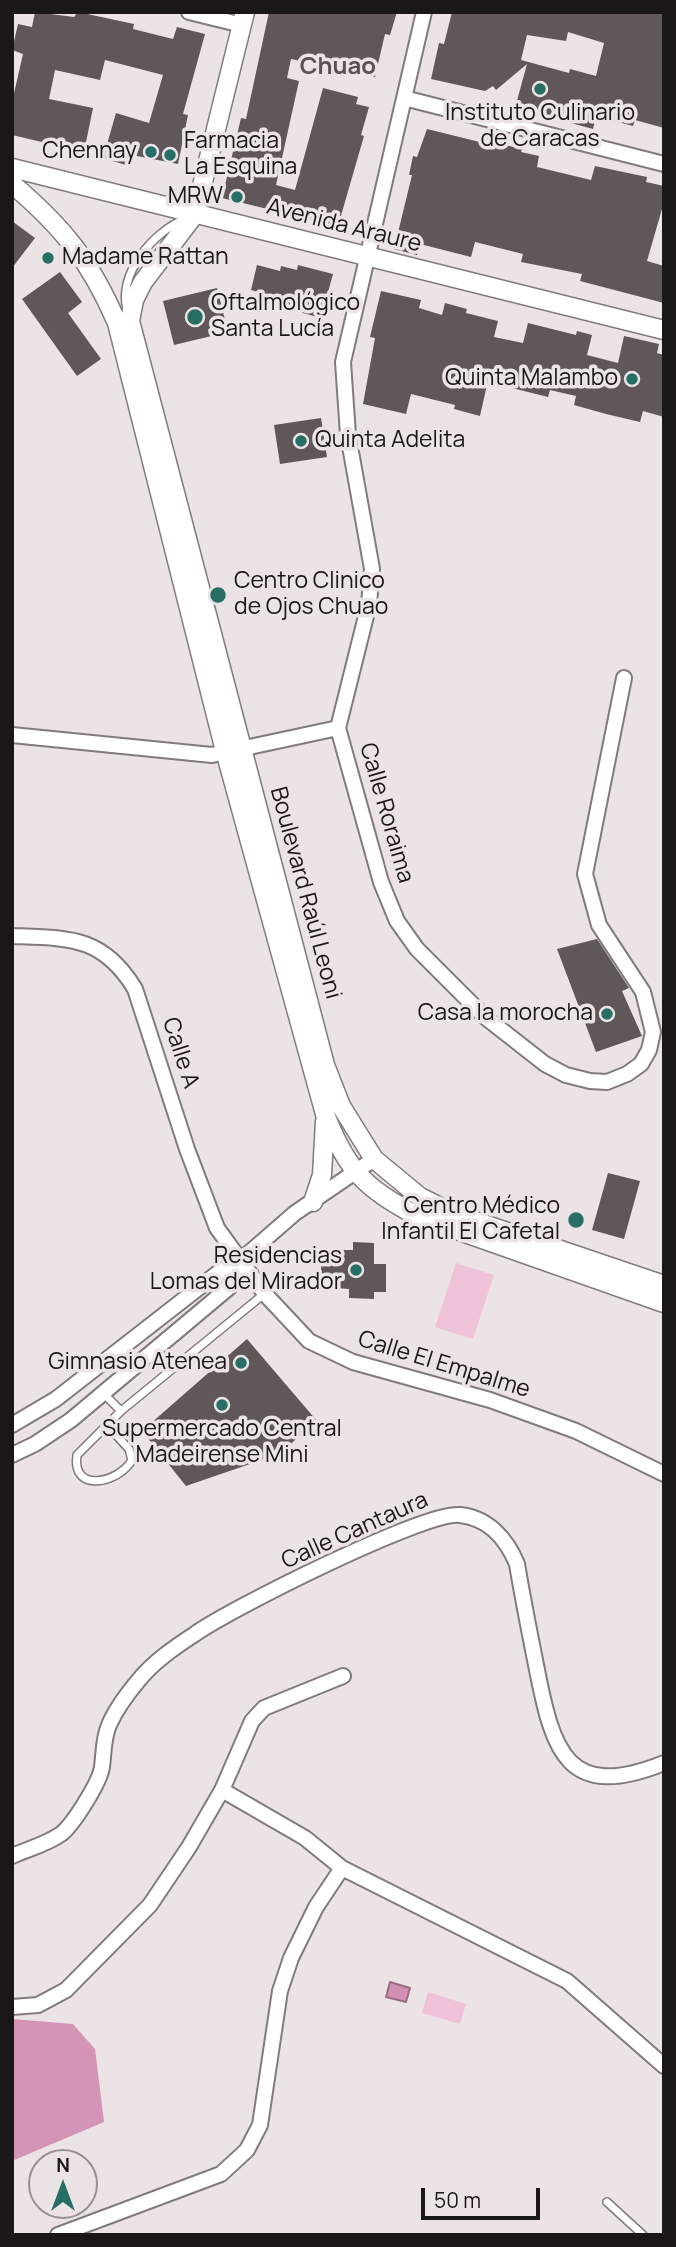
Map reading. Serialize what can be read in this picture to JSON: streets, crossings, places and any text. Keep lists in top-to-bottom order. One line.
{"streets":{"street":["Avenida Araure","Calle Roraima","Boulevard Raúl Leoni","Calle A","Calle El Empalme","Calle Cantaura"]},"crossings":[["Avenida Araure","Calle Roraima"],["Avenida Araure","Boulevard Raúl Leoni"],["Calle A","Calle El Empalme"]],"districts":["Chuao"],"places":["Instituto Culinario de Caracas","Chennay","Farmacia La Esquina","MRW","Madame Rattan","Oftalmológico Santa Lucía","Quinta Malambo","Quinta Adelita","Centro Clinico de Ojos Chuao","Casa la morocha","Centro Médico Infantil El Cafetal","Residencias Lomas del Mirador","Gimnasio Atenea","Supermercado Central Madeirense Mini"],"scale_bar":"50 m","north":"top"}
